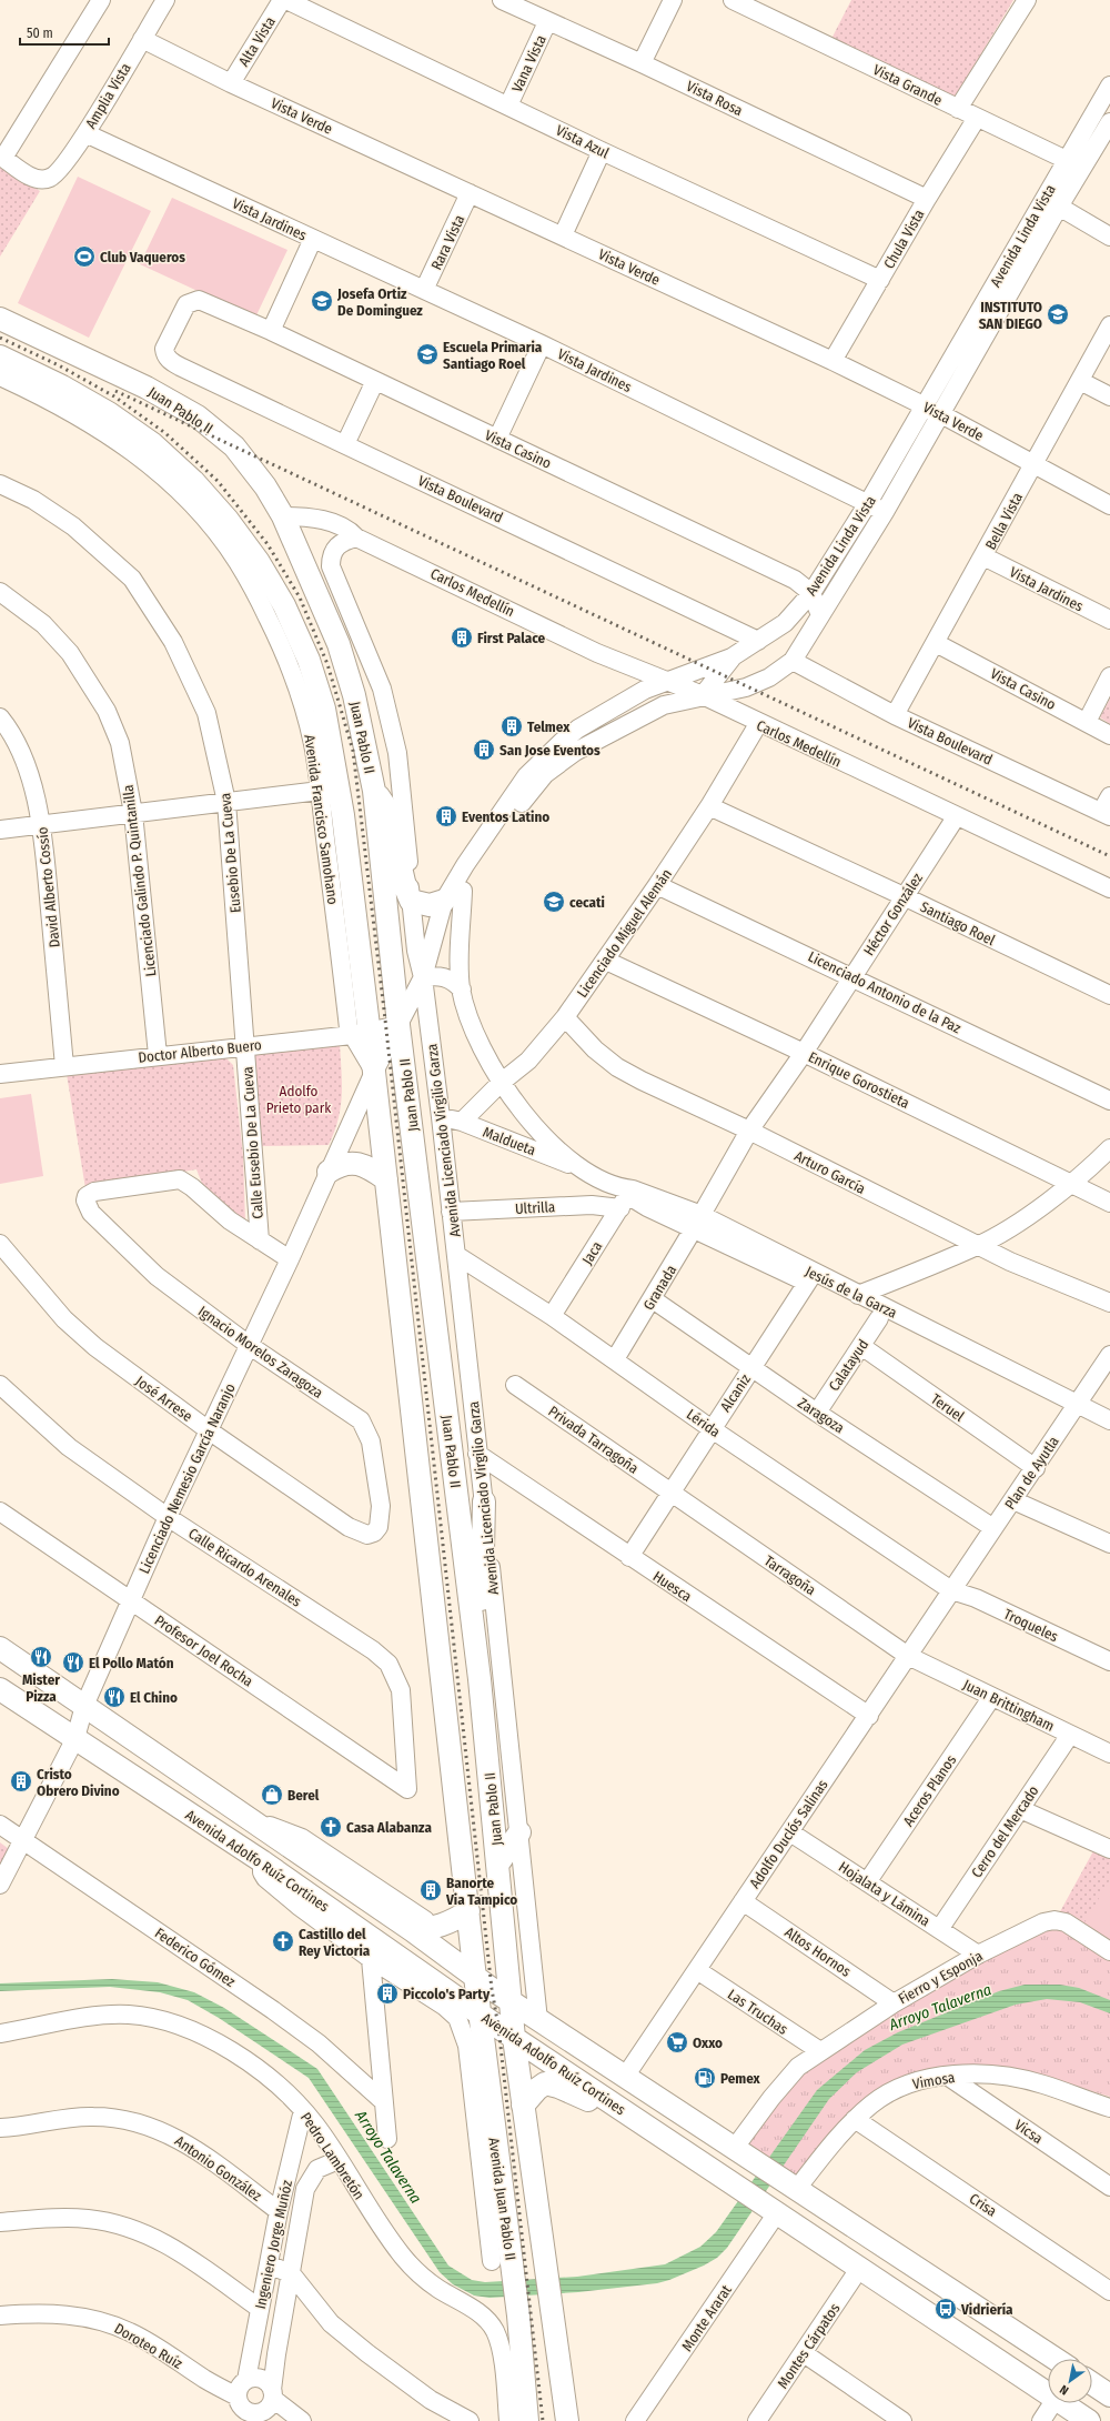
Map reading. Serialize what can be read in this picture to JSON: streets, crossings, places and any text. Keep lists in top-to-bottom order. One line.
{"streets":{"main road":["Juan Pablo II","Avenida Adolfo Ruíz Cortines","Avenida Juan Pablo II"],"street":["Alta Vista","Vana Vista","Vista Grande","Amplia Vista","Vista Rosa","Vista Verde","Vista Azul","Vista Jardines","Avenida Linda Vista","Chula Vista","Rara Vista","Vista Casino","Vista Boulevard","Bella Vista","Carlos Medellín","Avenida Francisco Samohano","Eusebio De La Cueva","Licenciado Galindo P. Quintanilla","David Alberto Cossío","Héctor González","Santiago Roel","Licenciado Miguel Alemán","Licenciado Antonio de la Paz","Doctor Alberto Buero","Enrique Gorostieta","Avenida Licenciado Virgilio Garza","Maldueta","Calle Eusebio De La Cueva","Arturo García","Ultrilla","Jaca","Granada","Jesús de la Garza","Ignacio Morelos Zaragoza","Calatayud","Alcaniz","José Arrese","Teruel","Zaragoza","Lérida","Privada Tarragoña","Plan de Ayutla","Licenciado Nemesio García Naranjo","Calle Ricardo Arenales","Tarragoña","Huesca","Troqueles","Profesor Joel Rocha","Juan Brittingham","Aceros Planos","Cerro del Mercado","Adolfo Duclós Salinas","Hojalata y Lámina","Altos Hornos","Federico Gómez","Fierro y Esponja","Las Truchas","Vimosa","Vicsa","Pedro Lambretón","Antonio González","Crisa","Ingeniero Jorge Muñóz","Monte Ararat","Doroteo Ruíz","Montes Cárpatos"]},"crossings":[["Alta Vista","Vista Verde"],["Vana Vista","Vista Rosa"],["Vana Vista","Vista Azul"],["Vista Grande","Avenida Linda Vista"],["Vista Grande","Chula Vista"],["Amplia Vista","Vista Verde"],["Amplia Vista","Vista Jardines"],["Vista Rosa","Chula Vista"],["Vista Verde","Avenida Linda Vista"],["Vista Verde","Chula Vista"],["Vista Verde","Rara Vista"],["Vista Verde","Bella Vista"],["Vista Azul","Chula Vista"],["Vista Jardines","Avenida Linda Vista"],["Vista Jardines","Rara Vista"],["Vista Jardines","Bella Vista"],["Avenida Linda Vista","Vista Casino"],["Avenida Linda Vista","Vista Boulevard"],["Avenida Linda Vista","Carlos Medellín"],["Avenida Linda Vista","Avenida Licenciado Virgilio Garza"],["Avenida Linda Vista","Jesús de la Garza"],["Avenida Linda Vista","Licenciado Nemesio García Naranjo"],["Juan Pablo II","Carlos Medellín"],["Juan Pablo II","Doctor Alberto Buero"],["Juan Pablo II","Licenciado Nemesio García Naranjo"],["Juan Pablo II","Avenida Adolfo Ruíz Cortines"],["Vista Casino","Vista Boulevard"],["Vista Casino","Bella Vista"],["Vista Boulevard","Bella Vista"],["Carlos Medellín","Héctor González"],["Carlos Medellín","Licenciado Miguel Alemán"],["Avenida Francisco Samohano","Doctor Alberto Buero"],["Eusebio De La Cueva","Doctor Alberto Buero"],["Eusebio De La Cueva","Calle Eusebio De La Cueva"],["Licenciado Galindo P. Quintanilla","Doctor Alberto Buero"],["David Alberto Cossío","Doctor Alberto Buero"],["Héctor González","Santiago Roel"],["Héctor González","Licenciado Antonio de la Paz"],["Héctor González","Enrique Gorostieta"],["Héctor González","Arturo García"],["Héctor González","Granada"],["Héctor González","Jesús de la Garza"],["Santiago Roel","Licenciado Miguel Alemán"],["Licenciado Miguel Alemán","Licenciado Antonio de la Paz"],["Licenciado Miguel Alemán","Enrique Gorostieta"],["Licenciado Miguel Alemán","Maldueta"],["Licenciado Miguel Alemán","Arturo García"],["Licenciado Miguel Alemán","Jesús de la Garza"],["Doctor Alberto Buero","Calle Eusebio De La Cueva"],["Doctor Alberto Buero","Licenciado Nemesio García Naranjo"],["Avenida Licenciado Virgilio Garza","Maldueta"],["Avenida Licenciado Virgilio Garza","Ultrilla"],["Avenida Licenciado Virgilio Garza","Lérida"],["Avenida Licenciado Virgilio Garza","Licenciado Nemesio García Naranjo"],["Avenida Licenciado Virgilio Garza","Huesca"],["Avenida Licenciado Virgilio Garza","Avenida Adolfo Ruíz Cortines"],["Maldueta","Jesús de la Garza"],["Calle Eusebio De La Cueva","Ignacio Morelos Zaragoza"],["Ultrilla","Jaca"],["Ultrilla","Jesús de la Garza"],["Jaca","Jesús de la Garza"],["Jaca","Lérida"],["Granada","Jesús de la Garza"],["Granada","Zaragoza"],["Granada","Lérida"],["Jesús de la Garza","Calatayud"],["Jesús de la Garza","Alcaniz"],["Jesús de la Garza","Plan de Ayutla"],["Ignacio Morelos Zaragoza","José Arrese"],["Ignacio Morelos Zaragoza","Licenciado Nemesio García Naranjo"],["Calatayud","Teruel"],["Calatayud","Zaragoza"],["Alcaniz","Zaragoza"],["Alcaniz","Lérida"],["Alcaniz","Privada Tarragoña"],["Alcaniz","Tarragoña"],["Alcaniz","Huesca"],["José Arrese","Licenciado Nemesio García Naranjo"],["Teruel","Plan de Ayutla"],["Zaragoza","Plan de Ayutla"],["Lérida","Plan de Ayutla"],["Lérida","Troqueles"],["Lérida","Adolfo Duclós Salinas"],["Privada Tarragoña","Tarragoña"],["Plan de Ayutla","Troqueles"],["Plan de Ayutla","Adolfo Duclós Salinas"],["Licenciado Nemesio García Naranjo","Calle Ricardo Arenales"],["Licenciado Nemesio García Naranjo","Profesor Joel Rocha"],["Licenciado Nemesio García Naranjo","Avenida Adolfo Ruíz Cortines"],["Licenciado Nemesio García Naranjo","Federico Gómez"],["Calle Ricardo Arenales","Profesor Joel Rocha"],["Tarragoña","Juan Brittingham"],["Tarragoña","Adolfo Duclós Salinas"],["Huesca","Adolfo Duclós Salinas"],["Troqueles","Adolfo Duclós Salinas"],["Juan Brittingham","Aceros Planos"],["Juan Brittingham","Cerro del Mercado"],["Juan Brittingham","Adolfo Duclós Salinas"],["Aceros Planos","Hojalata y Lámina"],["Cerro del Mercado","Hojalata y Lámina"],["Adolfo Duclós Salinas","Avenida Adolfo Ruíz Cortines"],["Adolfo Duclós Salinas","Hojalata y Lámina"],["Adolfo Duclós Salinas","Altos Hornos"],["Adolfo Duclós Salinas","Las Truchas"],["Avenida Adolfo Ruíz Cortines","Fierro y Esponja"],["Avenida Adolfo Ruíz Cortines","Vimosa"],["Avenida Adolfo Ruíz Cortines","Avenida Juan Pablo II"],["Avenida Adolfo Ruíz Cortines","Monte Ararat"],["Avenida Adolfo Ruíz Cortines","Montes Cárpatos"],["Hojalata y Lámina","Fierro y Esponja"],["Altos Hornos","Fierro y Esponja"],["Fierro y Esponja","Las Truchas"],["Vimosa","Vicsa"],["Vimosa","Crisa"],["Pedro Lambretón","Ingeniero Jorge Muñóz"],["Antonio González","Ingeniero Jorge Muñóz"],["Ingeniero Jorge Muñóz","Doroteo Ruíz"]],"water":["Arroyo Talaverna"],"parks":["Adolfo Prieto park"],"places":{"sports":["Club Vaqueros"],"school or university":["Josefa Ortiz De Dominguez","INSTITUTO SAN DIEGO","Escuela Primaria Santiago Roel","cecati"],"building":["First Palace","Telmex","San Jose Eventos","Eventos Latino","Cristo Obrero Divino","Banorte Via Tampico","Piccolo's Party"],"restaurant":["Mister Pizza","El Pollo Matón","El Chino"],"shop":["Berel"],"church":["Casa Alabanza","Castillo del Rey Victoria"],"supermarket":["Oxxo"],"fuel station":["Pemex"],"bus stop":["Vidriería"]},"scale_bar":"50 m","north":"bottom left"}
